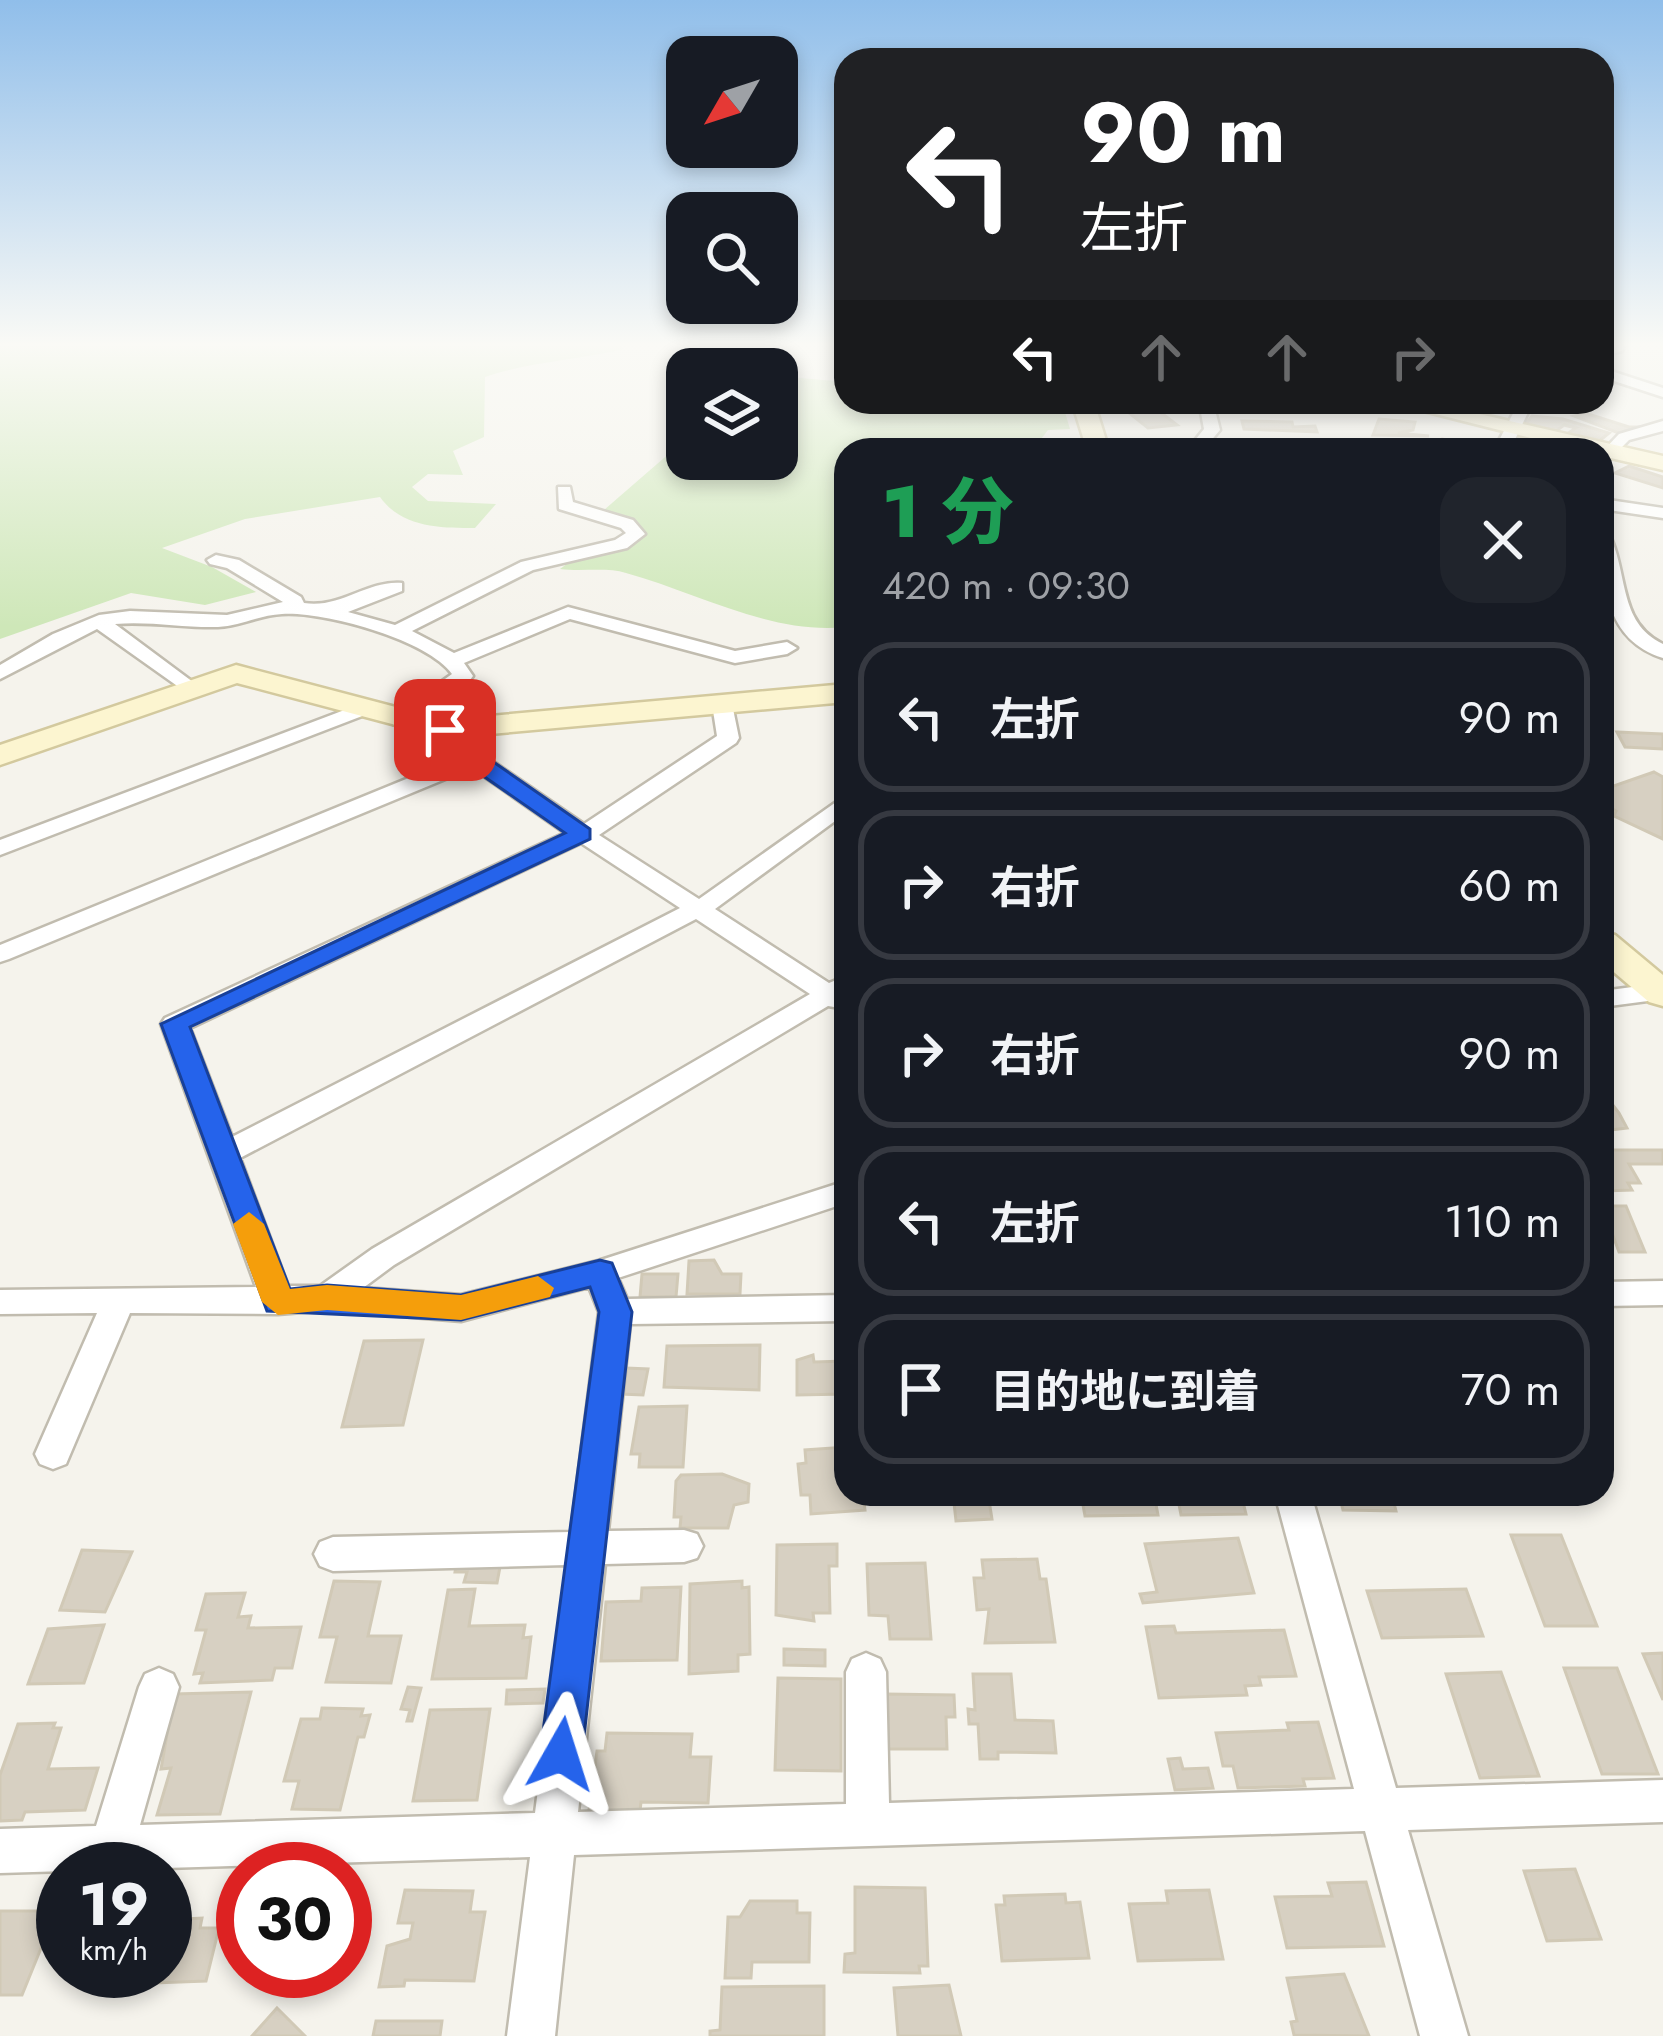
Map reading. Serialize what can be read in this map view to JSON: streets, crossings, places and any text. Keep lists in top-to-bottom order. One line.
{"north":"bottom left","page":{"turn":["90 m","左折"],"heading":["1 分","420 m · 09:30"],"list":[{"name":"左折","value":"90 m"},{"name":"右折","value":"60 m"},{"name":"右折","value":"90 m"},{"name":"左折","value":"110 m"},{"name":"目的地に到着","value":"70 m"}],"speed":"19 km/h","limit":"30"}}
